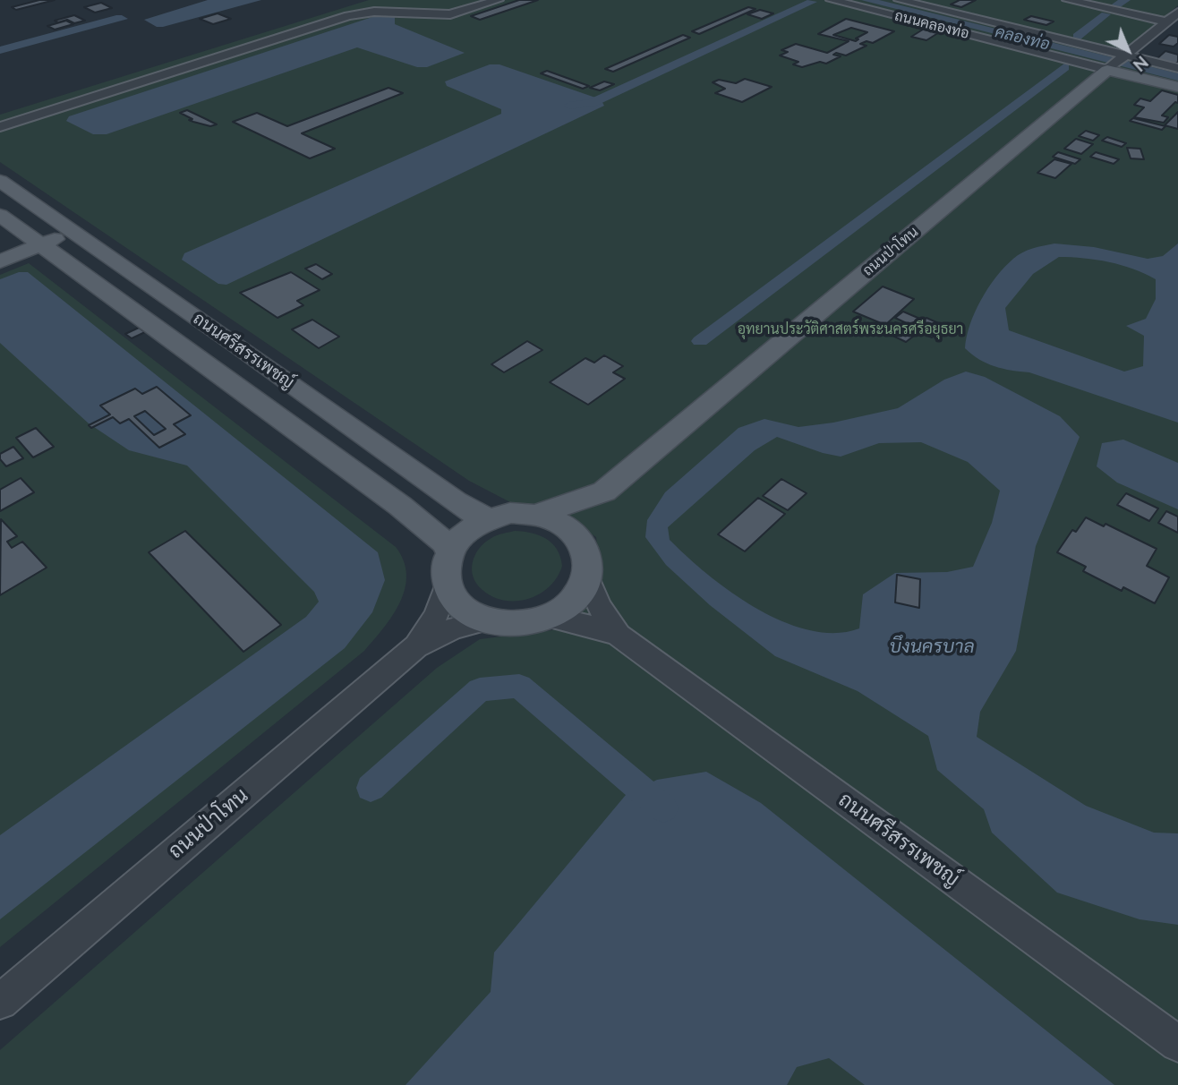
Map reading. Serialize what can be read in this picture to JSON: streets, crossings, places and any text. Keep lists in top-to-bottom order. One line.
{"streets":{"main road":["ถนนคลองท่อ","ถนนป่าโทน","ถนนศรีสรรเพชญ์"]},"crossings":[["ถนนคลองท่อ","ถนนป่าโทน"],["ถนนป่าโทน","ถนนศรีสรรเพชญ์"]],"water":["คลองท่อ","บึงนครบาล"],"parks":["อุทยานประวัติศาสตร์พระนครศรีอยุธยา"],"north":"bottom right"}
